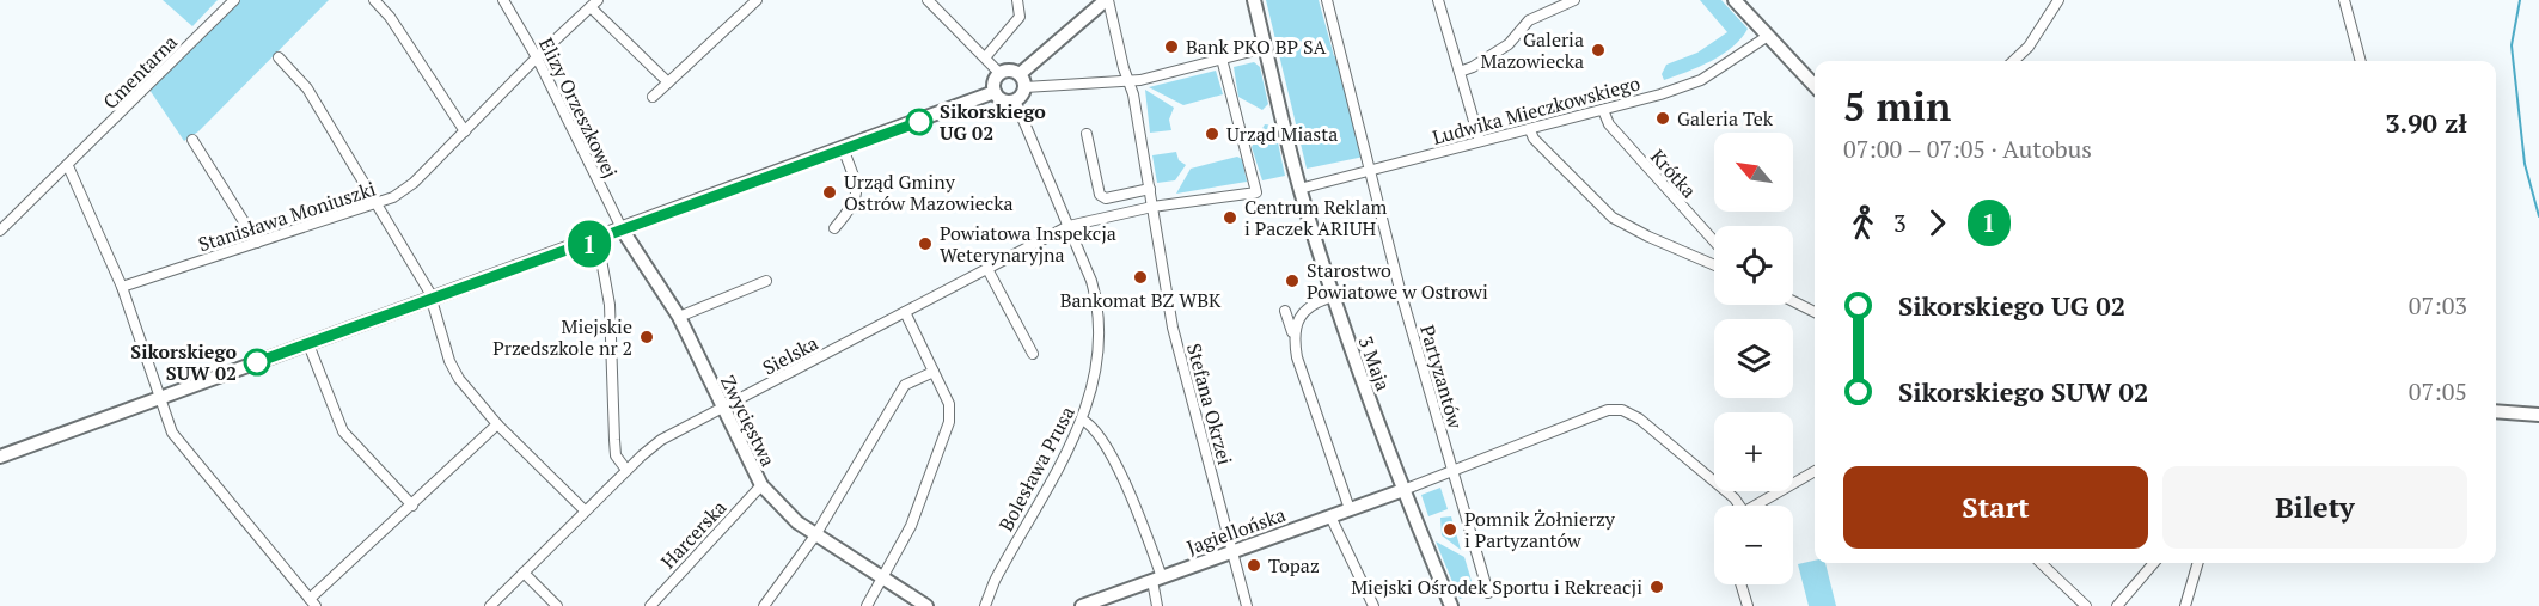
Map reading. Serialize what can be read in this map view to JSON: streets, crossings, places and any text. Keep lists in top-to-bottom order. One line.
{"streets":{"street":["Cmentarna","Elizy Orzeszkowej","Ludwika Mieczkowskiego","Krótka","Stanisława Moniuszki","Sielska","3 Maja","Partyzantów","Stefana Okrzei","Zwycięstwa","Bolesława Prusa","Jagiellońska","Harcerska"]},"crossings":[["Elizy Orzeszkowej","Stanisława Moniuszki"],["Elizy Orzeszkowej","Zwycięstwa"],["Ludwika Mieczkowskiego","Krótka"],["Ludwika Mieczkowskiego","3 Maja"],["Ludwika Mieczkowskiego","Partyzantów"],["Sielska","Stefana Okrzei"],["Sielska","Zwycięstwa"],["Sielska","Bolesława Prusa"],["3 Maja","Jagiellońska"],["Stefana Okrzei","Jagiellońska"],["Zwycięstwa","Harcerska"]],"places":["Bank PKO BP SA","Galeria Mazowiecka","Galeria Tek","Sikorskiego UG 02","Urząd Miasta","Urząd Gminy Ostrów Mazowiecka","Centrum Reklam i Paczek ARIUH","Powiatowa Inspekcja Weterynaryjna","Bankomat BZ WBK","Starostwo Powiatowe w Ostrowi","Miejskie Przedszkole nr 2","Sikorskiego SUW 02","Pomnik Żołnierzy i Partyzantów","Topaz","Miejski Ośrodek Sportu i Rekreacji"],"lines":["bus line 1"],"north":"top left","page":{"on_map":"1","heading":["5 min","07:00 – 07:05 · Autobus","3.90 zł"],"map_buttons":["+","−"],"legs":["3","1"],"list":[{"name":"Sikorskiego UG 02","value":"07:03"},{"name":"Sikorskiego SUW 02","value":"07:05"}],"buttons":["Start","Bilety"]}}
